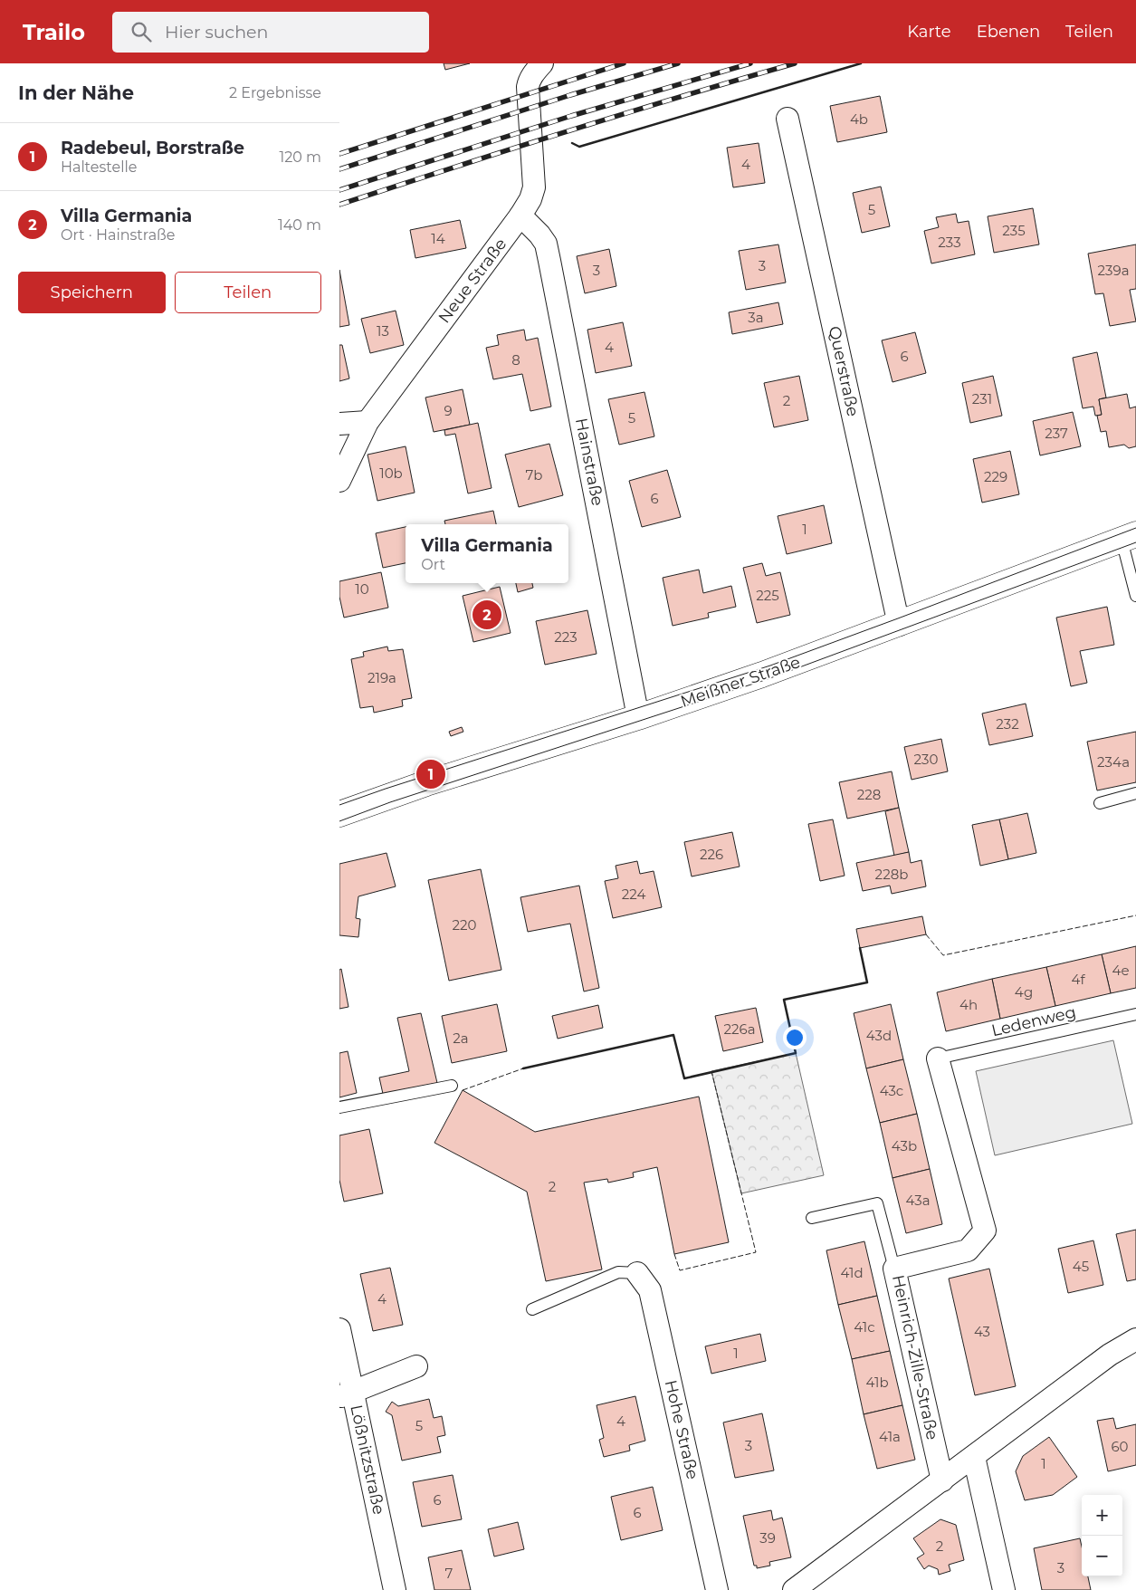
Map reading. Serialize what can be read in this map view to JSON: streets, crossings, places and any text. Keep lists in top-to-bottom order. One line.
{"streets":{"main road":["Meißner Straße"],"street":["Neue Straße","Querstraße","Hainstraße","Heinrich-Zille-Straße","Hohe Straße","Lößnitzstraße"],"lane":["Ledenweg"]},"crossings":[["Neue Straße","Hainstraße"],["Querstraße","Meißner Straße"],["Hainstraße","Meißner Straße"],["Ledenweg","Heinrich-Zille-Straße"]],"house_numbers":["4b","4","5","235","14","233","3","3","239a","3a","13","4","6","8","231","2","9","5","237","10b","7b","229","6","1","10","225","223","219a","232","230","234a","228","226","228b","224","220","4e","4f","4g","4h","226a","43d","2a","43c","43b","2","43a","45","41d","4","41c","43","1","41b","4","5","41a","3","60","1","6","6","39","2","3","7"],"page":{"header":"Trailo","search":"Hier suchen","nav":["Karte","Ebenen","Teilen"],"heading":["In der Nähe","2 Ergebnisse"],"list":[{"mark":"1","name":"Radebeul, Borstraße","note":"Haltestelle","value":"120 m"},{"mark":"2","name":"Villa Germania","note":"Ort · Hainstraße","value":"140 m"}],"buttons":["Speichern","Teilen"],"popup":["Villa Germania","Ort"],"pins":["2","1"],"map_buttons":["+","−"]}}
